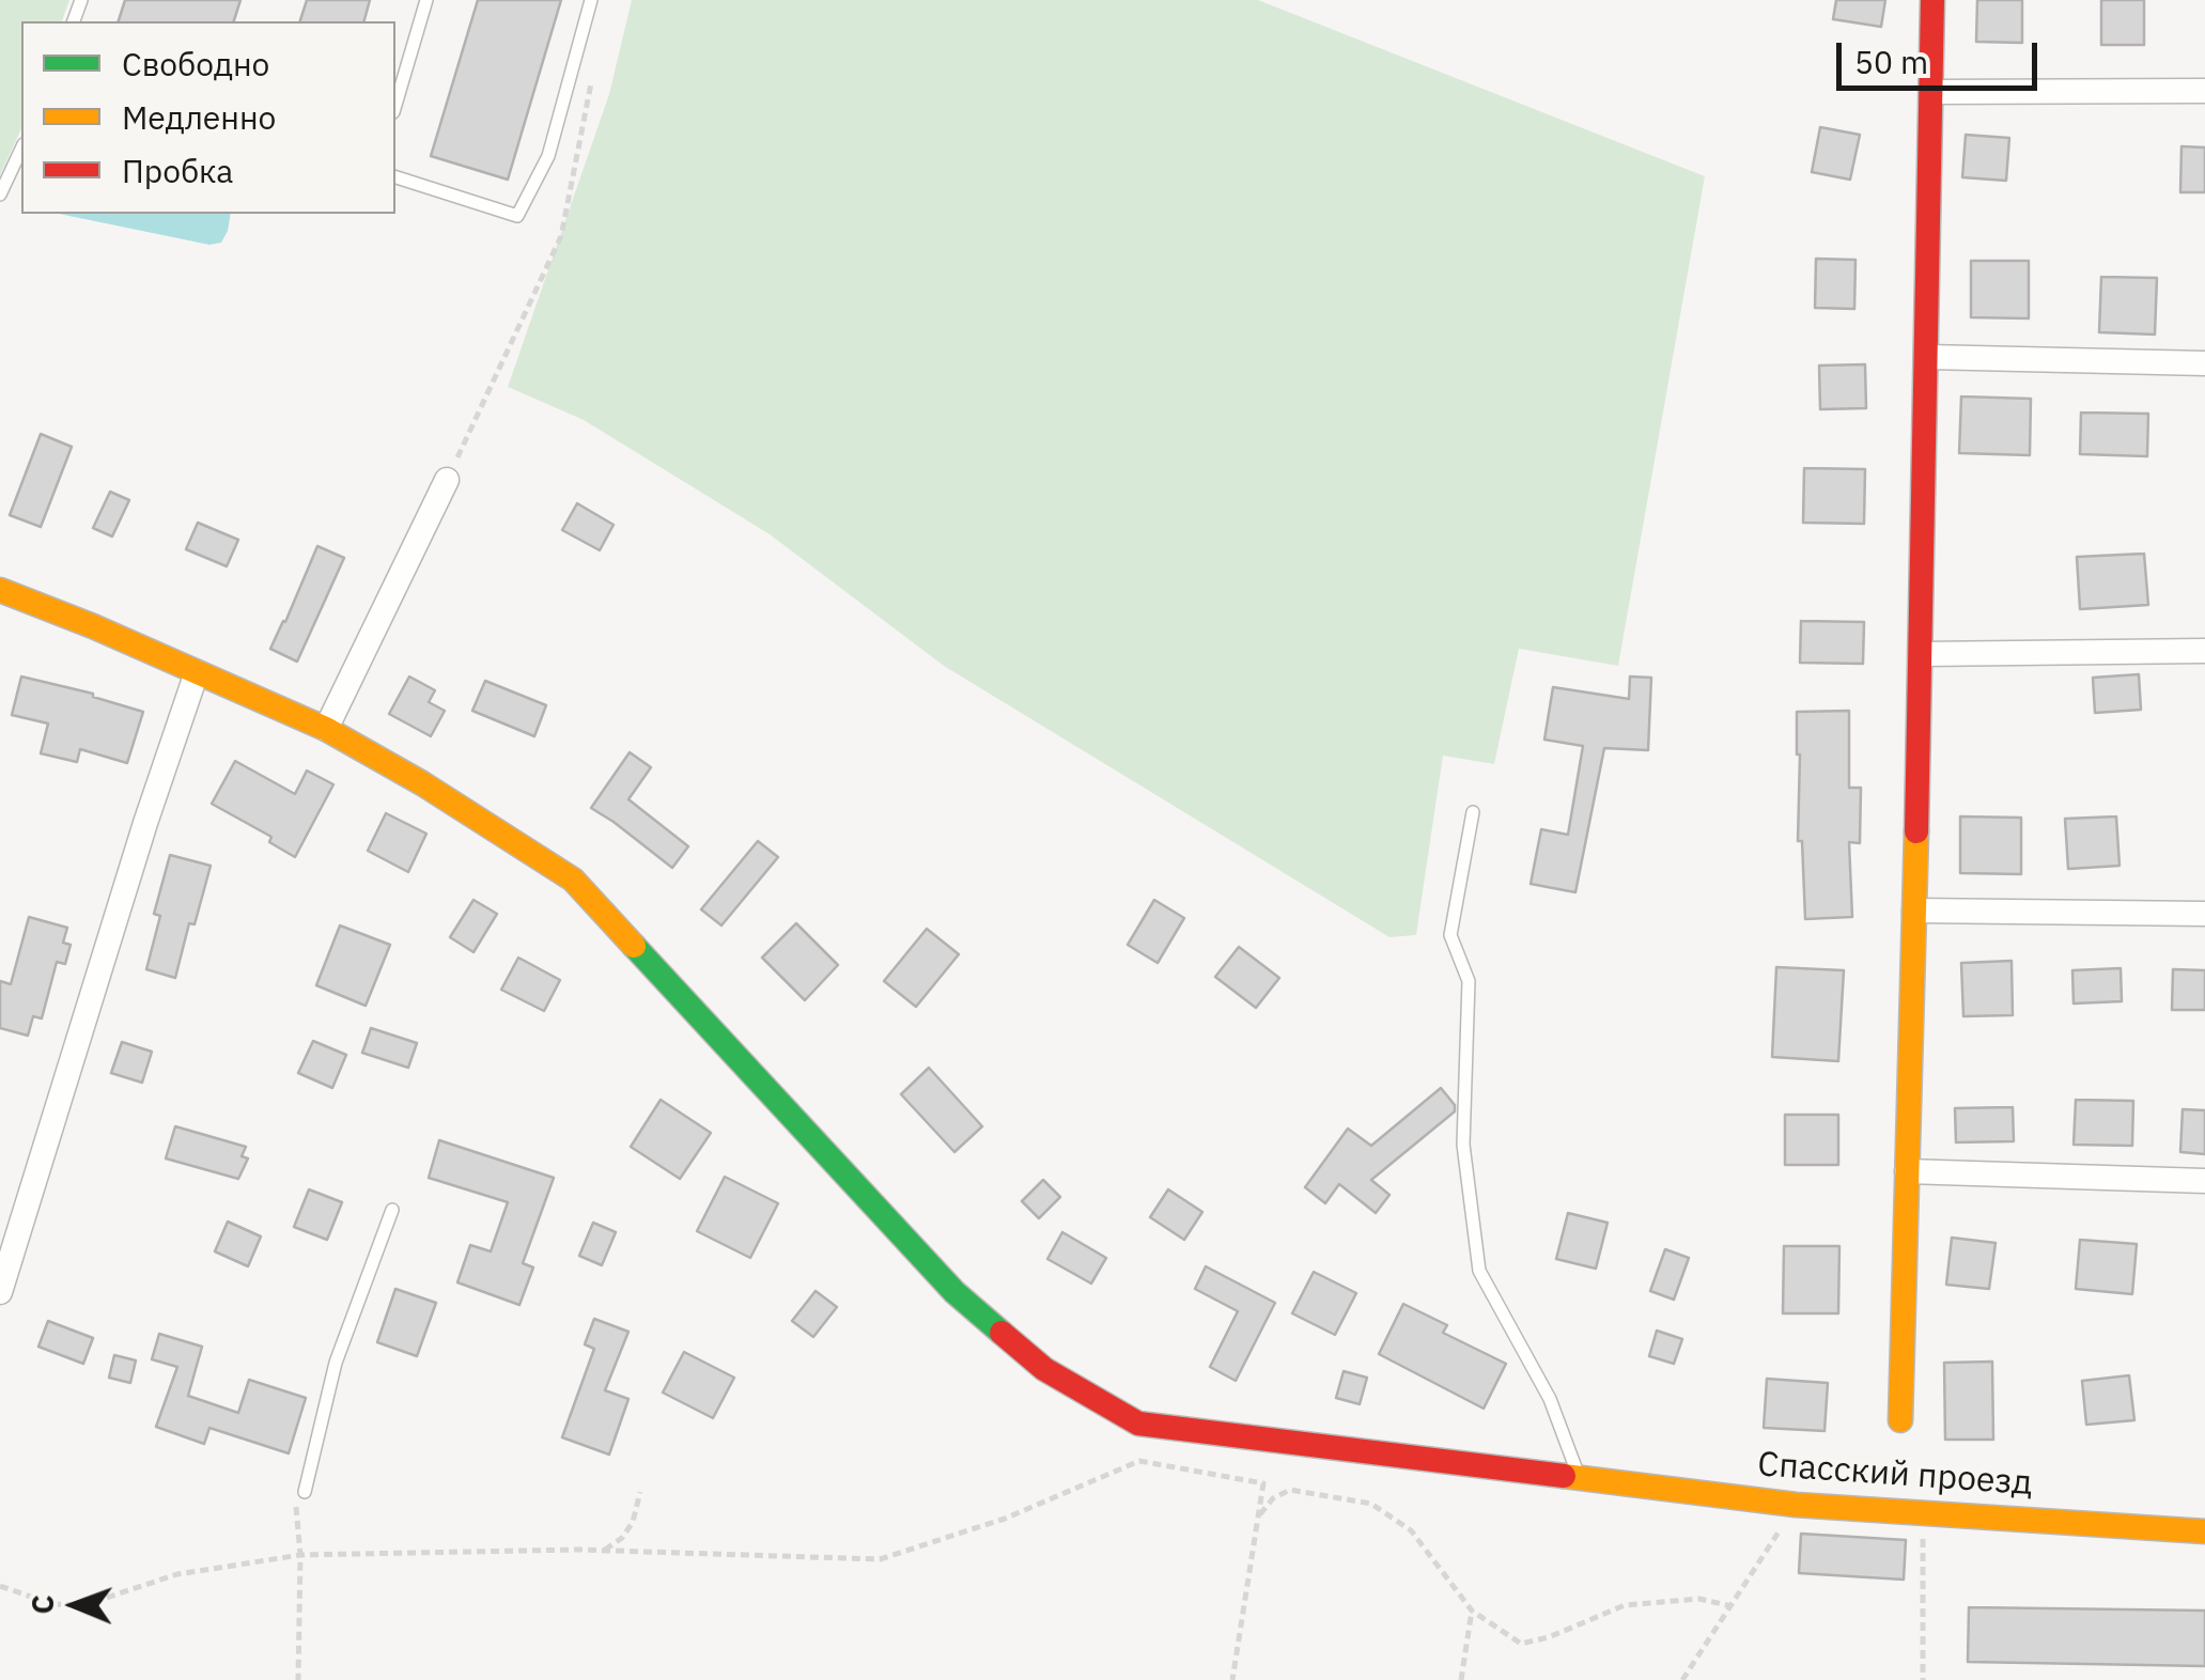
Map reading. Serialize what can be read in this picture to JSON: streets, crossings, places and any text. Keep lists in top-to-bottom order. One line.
{"streets":{"street":["Спасский проезд"]},"legend":["Свободно","Медленно","Пробка"],"scale_bar":"50 m","north":"left"}
